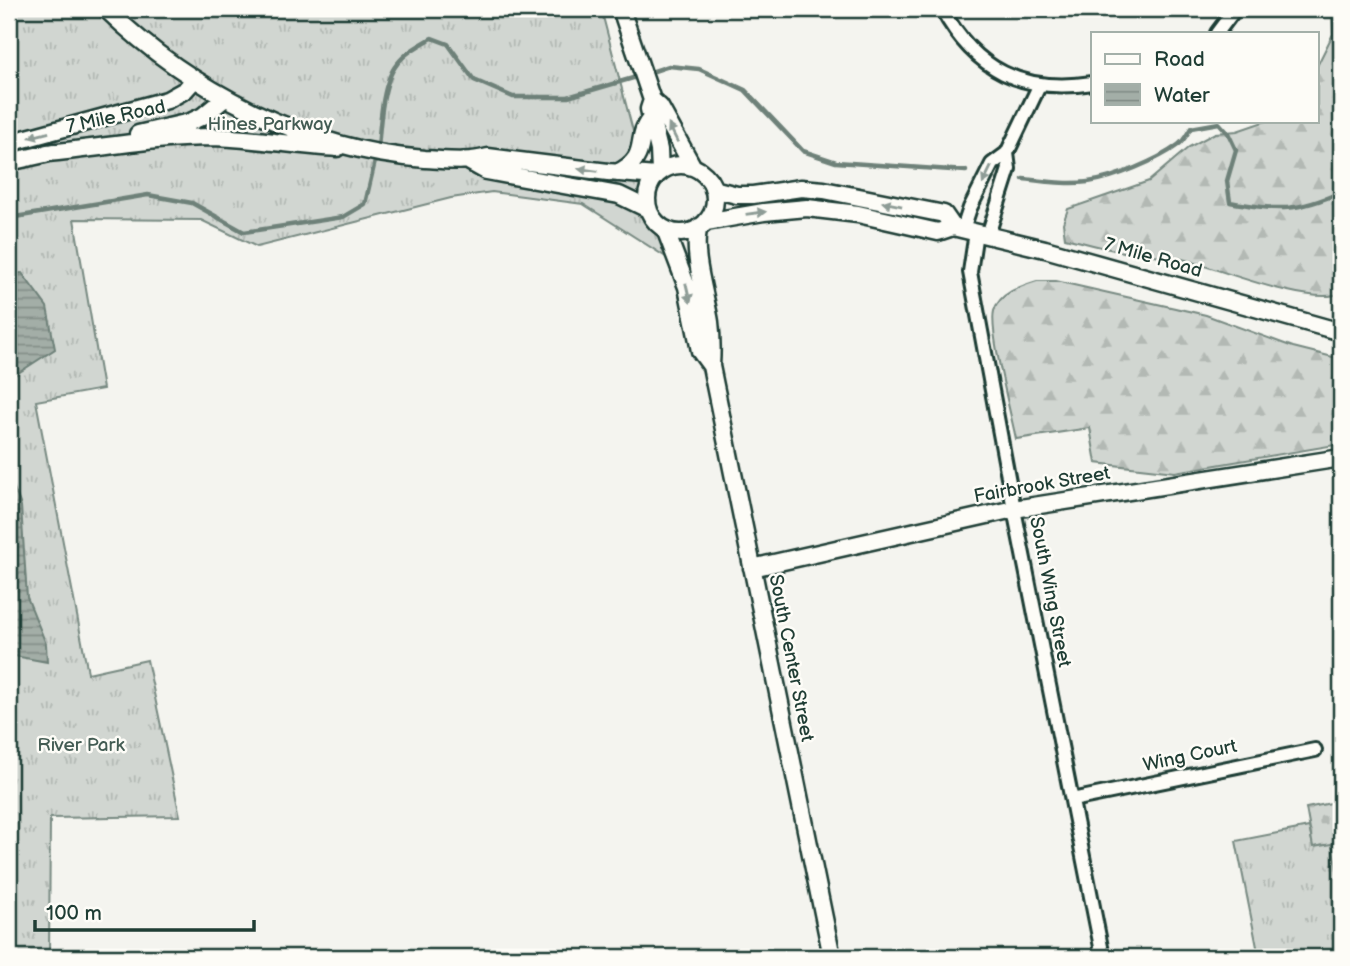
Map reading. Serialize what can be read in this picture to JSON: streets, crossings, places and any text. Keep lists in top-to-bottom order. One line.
{"streets":{"street":["7 Mile Road","Fairbrook Street","South Wing Street","South Center Street","Wing Court"]},"crossings":[["7 Mile Road","South Wing Street"],["7 Mile Road","South Center Street"],["Fairbrook Street","South Wing Street"],["Fairbrook Street","South Center Street"],["South Wing Street","Wing Court"]],"parks":["Hines Parkway","River Park"],"legend":["Road","Water"],"scale_bar":"100 m"}
